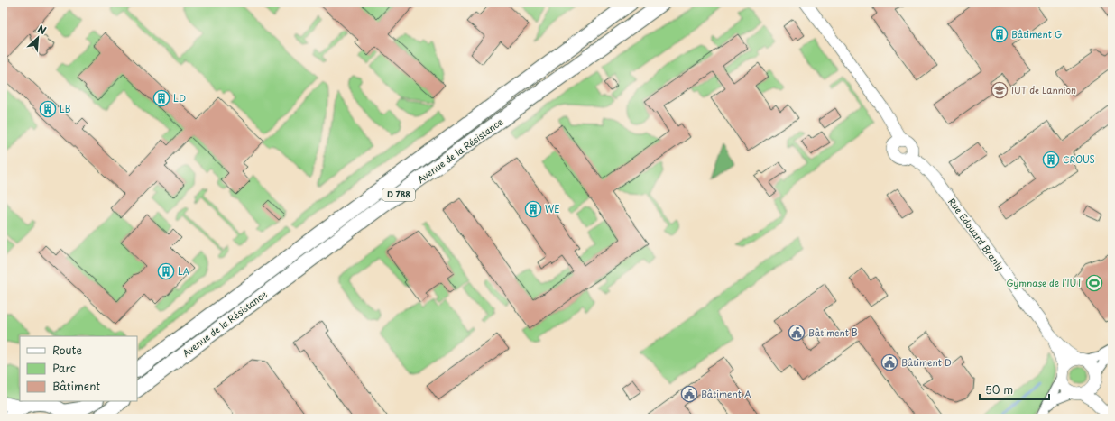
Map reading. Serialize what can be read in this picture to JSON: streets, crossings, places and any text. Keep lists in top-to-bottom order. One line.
{"streets":{"main road":["Avenue de la Résistance","D 788"],"street":["Rue Edouard Branly"]},"places":{"building":["Bâtiment G","LD","LB","CROUS","WE","LA"],"school or university":["IUT de Lannion"],"sports":["Gymnase de l'IUT"],"public building":["Bâtiment B","Bâtiment D","Bâtiment A"]},"legend":["Route","Parc","Bâtiment"],"scale_bar":"50 m","north":"top right"}
